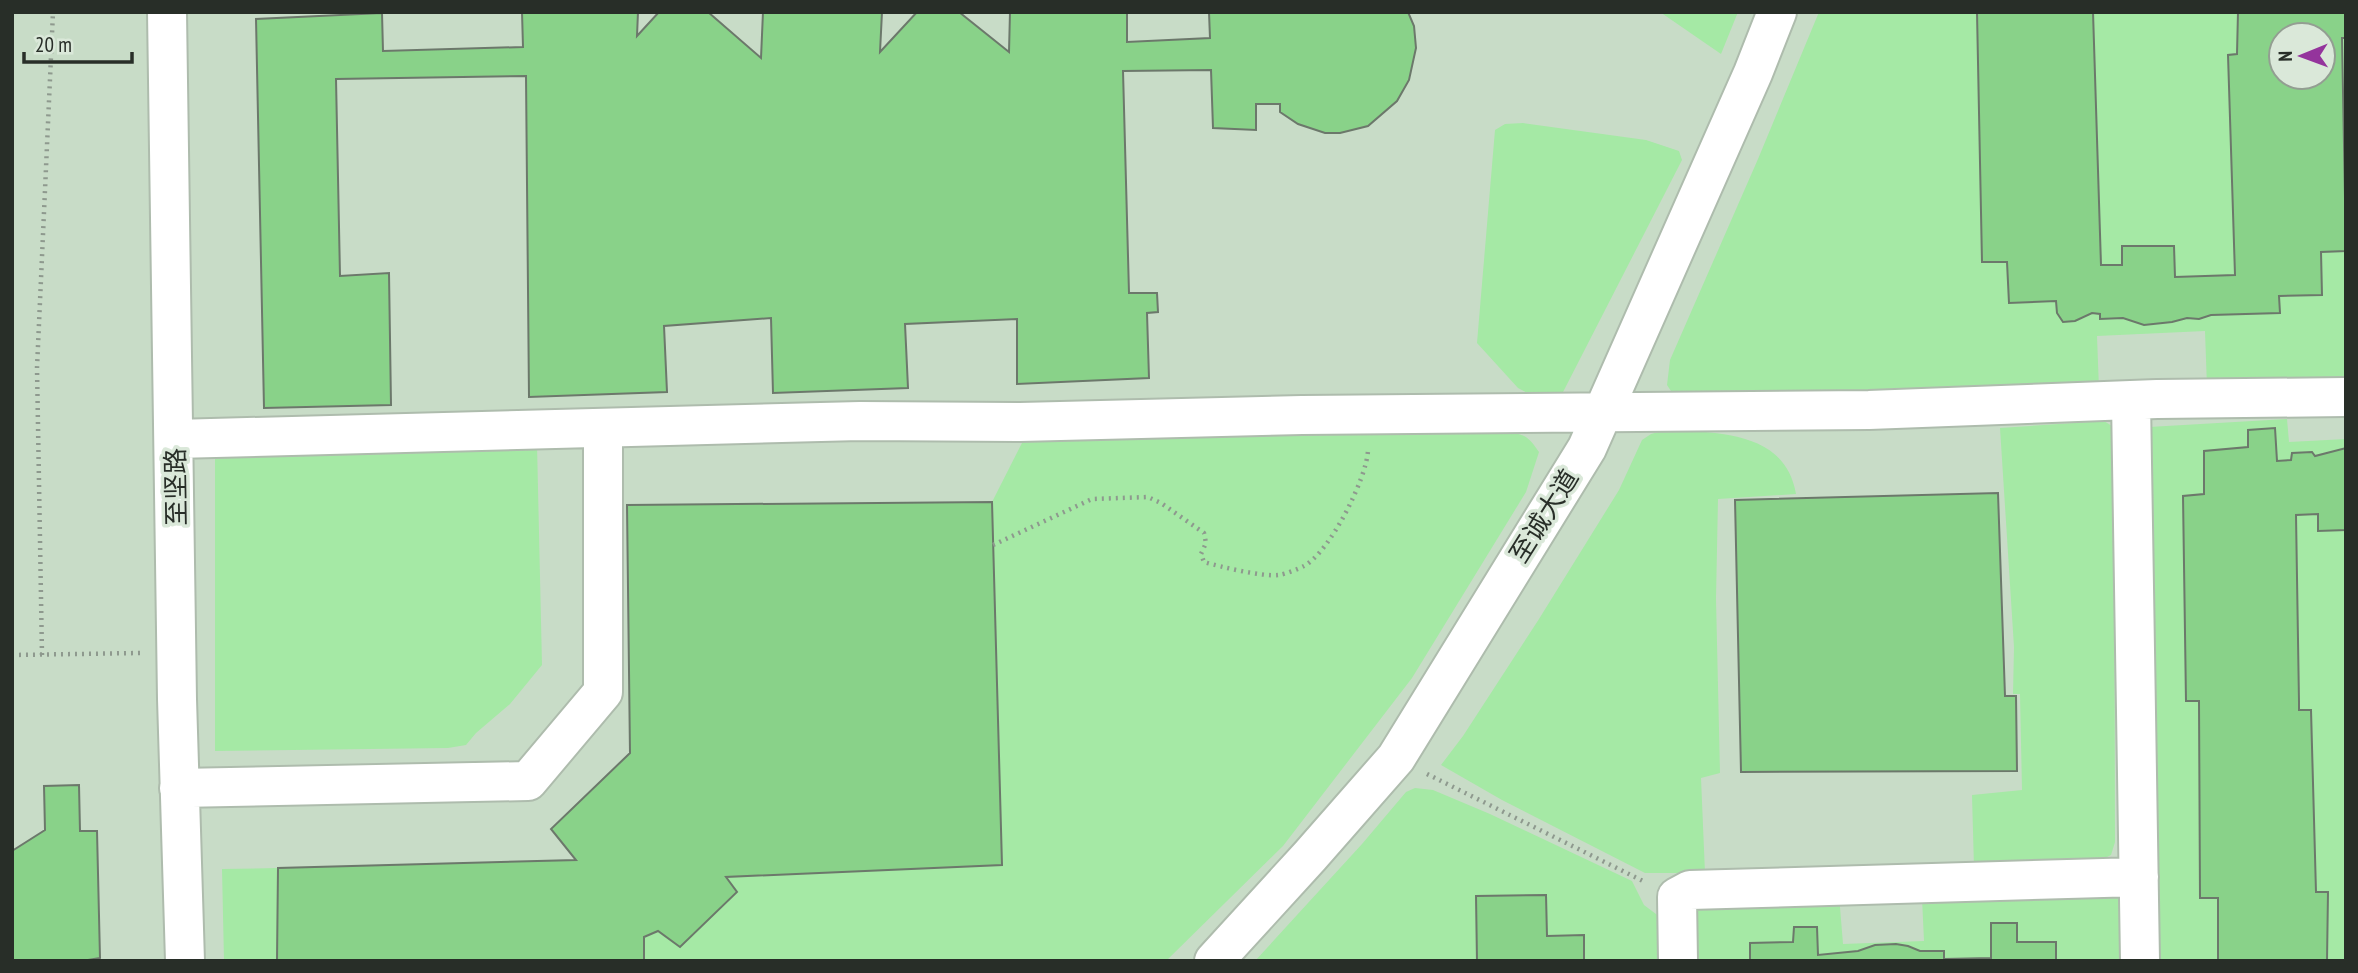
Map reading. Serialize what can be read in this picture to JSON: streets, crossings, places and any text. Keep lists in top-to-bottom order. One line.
{"streets":{"street":["至坚路","至诚大道"]},"scale_bar":"20 m","north":"left"}
